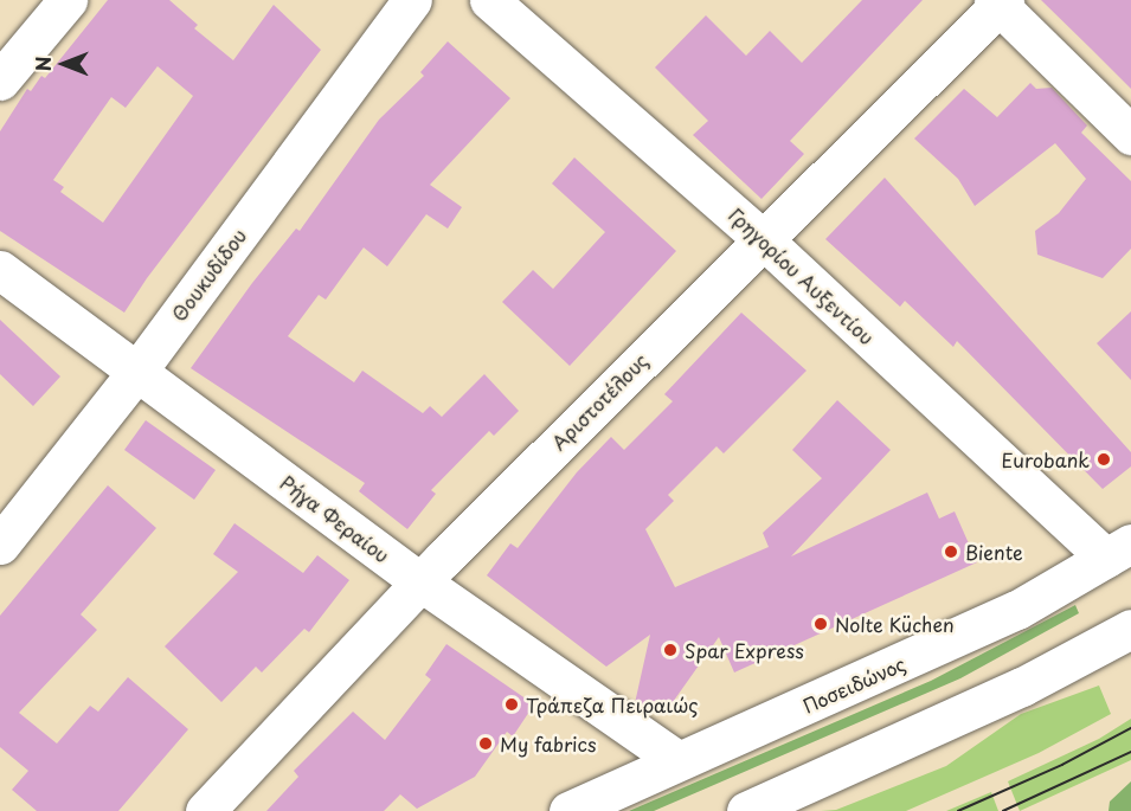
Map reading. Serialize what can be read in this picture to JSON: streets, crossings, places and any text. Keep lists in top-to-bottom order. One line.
{"streets":{"main road":["Θουκυδίδου","Γρηγορίου Αυξεντίου","Αριστοτέλους","Ρήγα Φεραίου","Ποσειδώνος"]},"crossings":[["Θουκυδίδου","Ρήγα Φεραίου"],["Γρηγορίου Αυξεντίου","Αριστοτέλους"],["Γρηγορίου Αυξεντίου","Ποσειδώνος"],["Αριστοτέλους","Ρήγα Φεραίου"],["Ρήγα Φεραίου","Ποσειδώνος"]],"places":["Eurobank","Biente","Nolte Küchen","Spar Express","Τράπεζα Πειραιώς","My fabrics"],"north":"left"}
